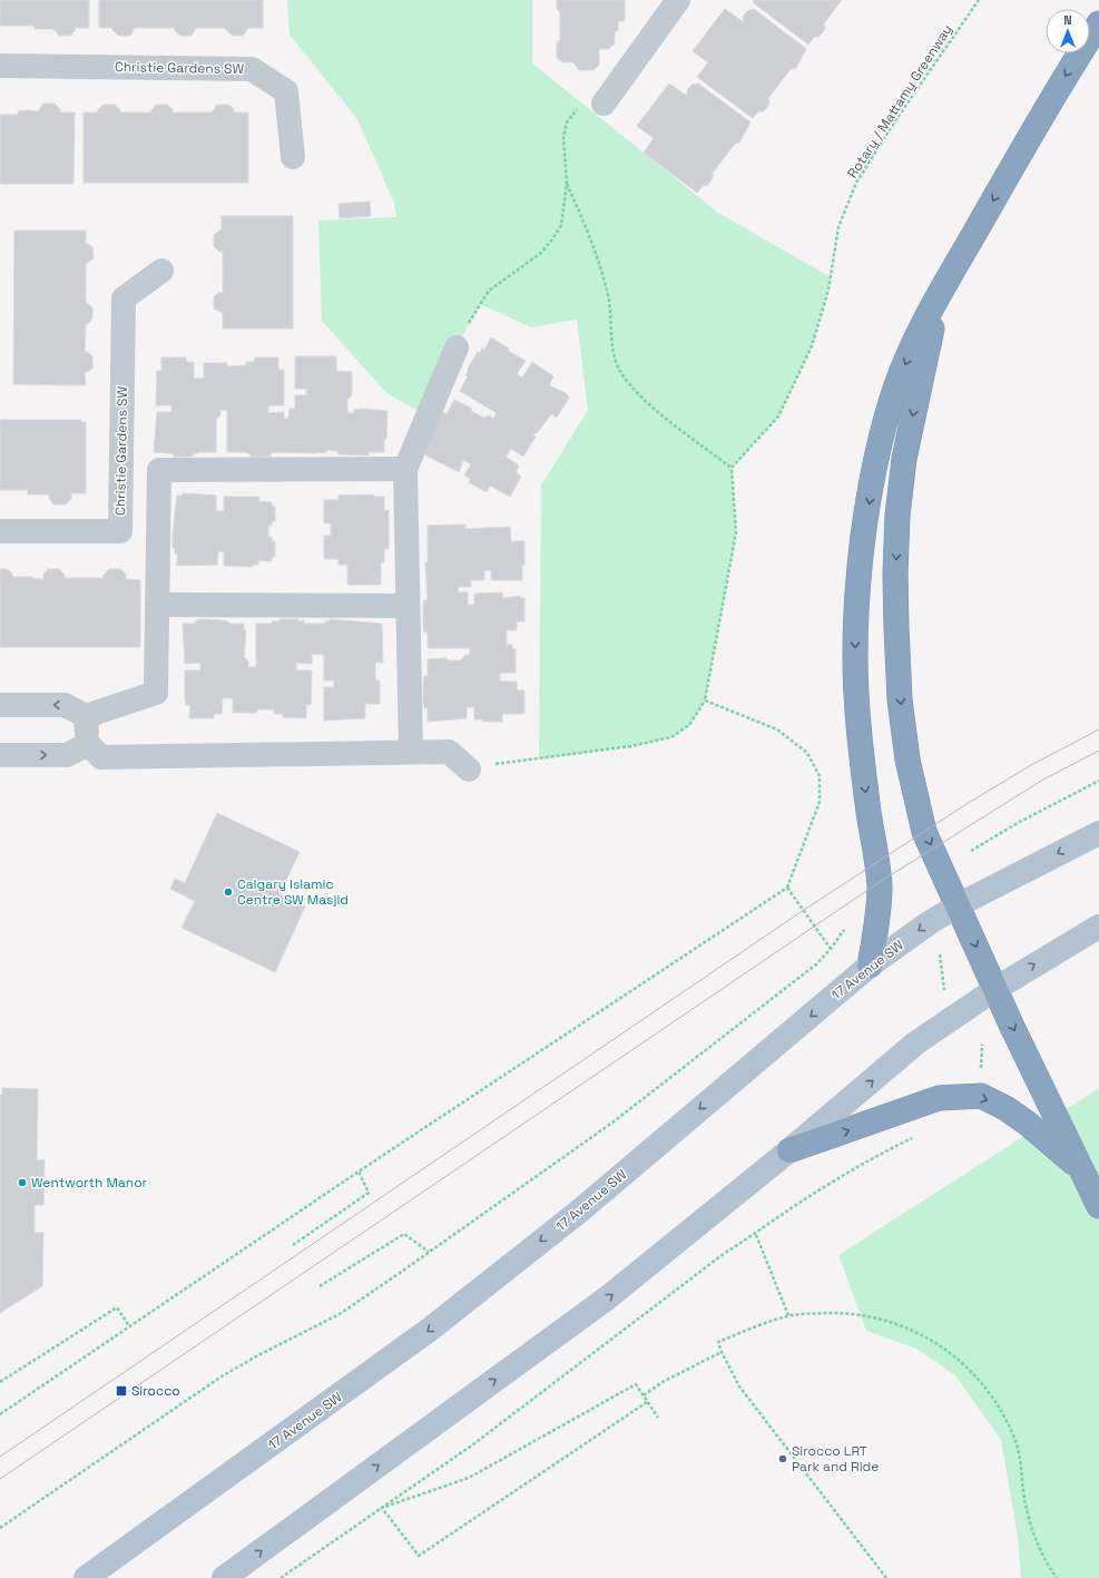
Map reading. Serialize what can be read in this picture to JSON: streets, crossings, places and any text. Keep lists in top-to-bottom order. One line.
{"streets":{"main road":["17 Avenue SW"],"street":["Christie Gardens SW"],"path":["Rotary / Mattamy Greenway"]},"places":{"other":["Calgary Islamic Centre SW Masjid","Wentworth Manor","Sirocco LRT Park and Ride"],"transit":["Sirocco"]},"north":"top"}
